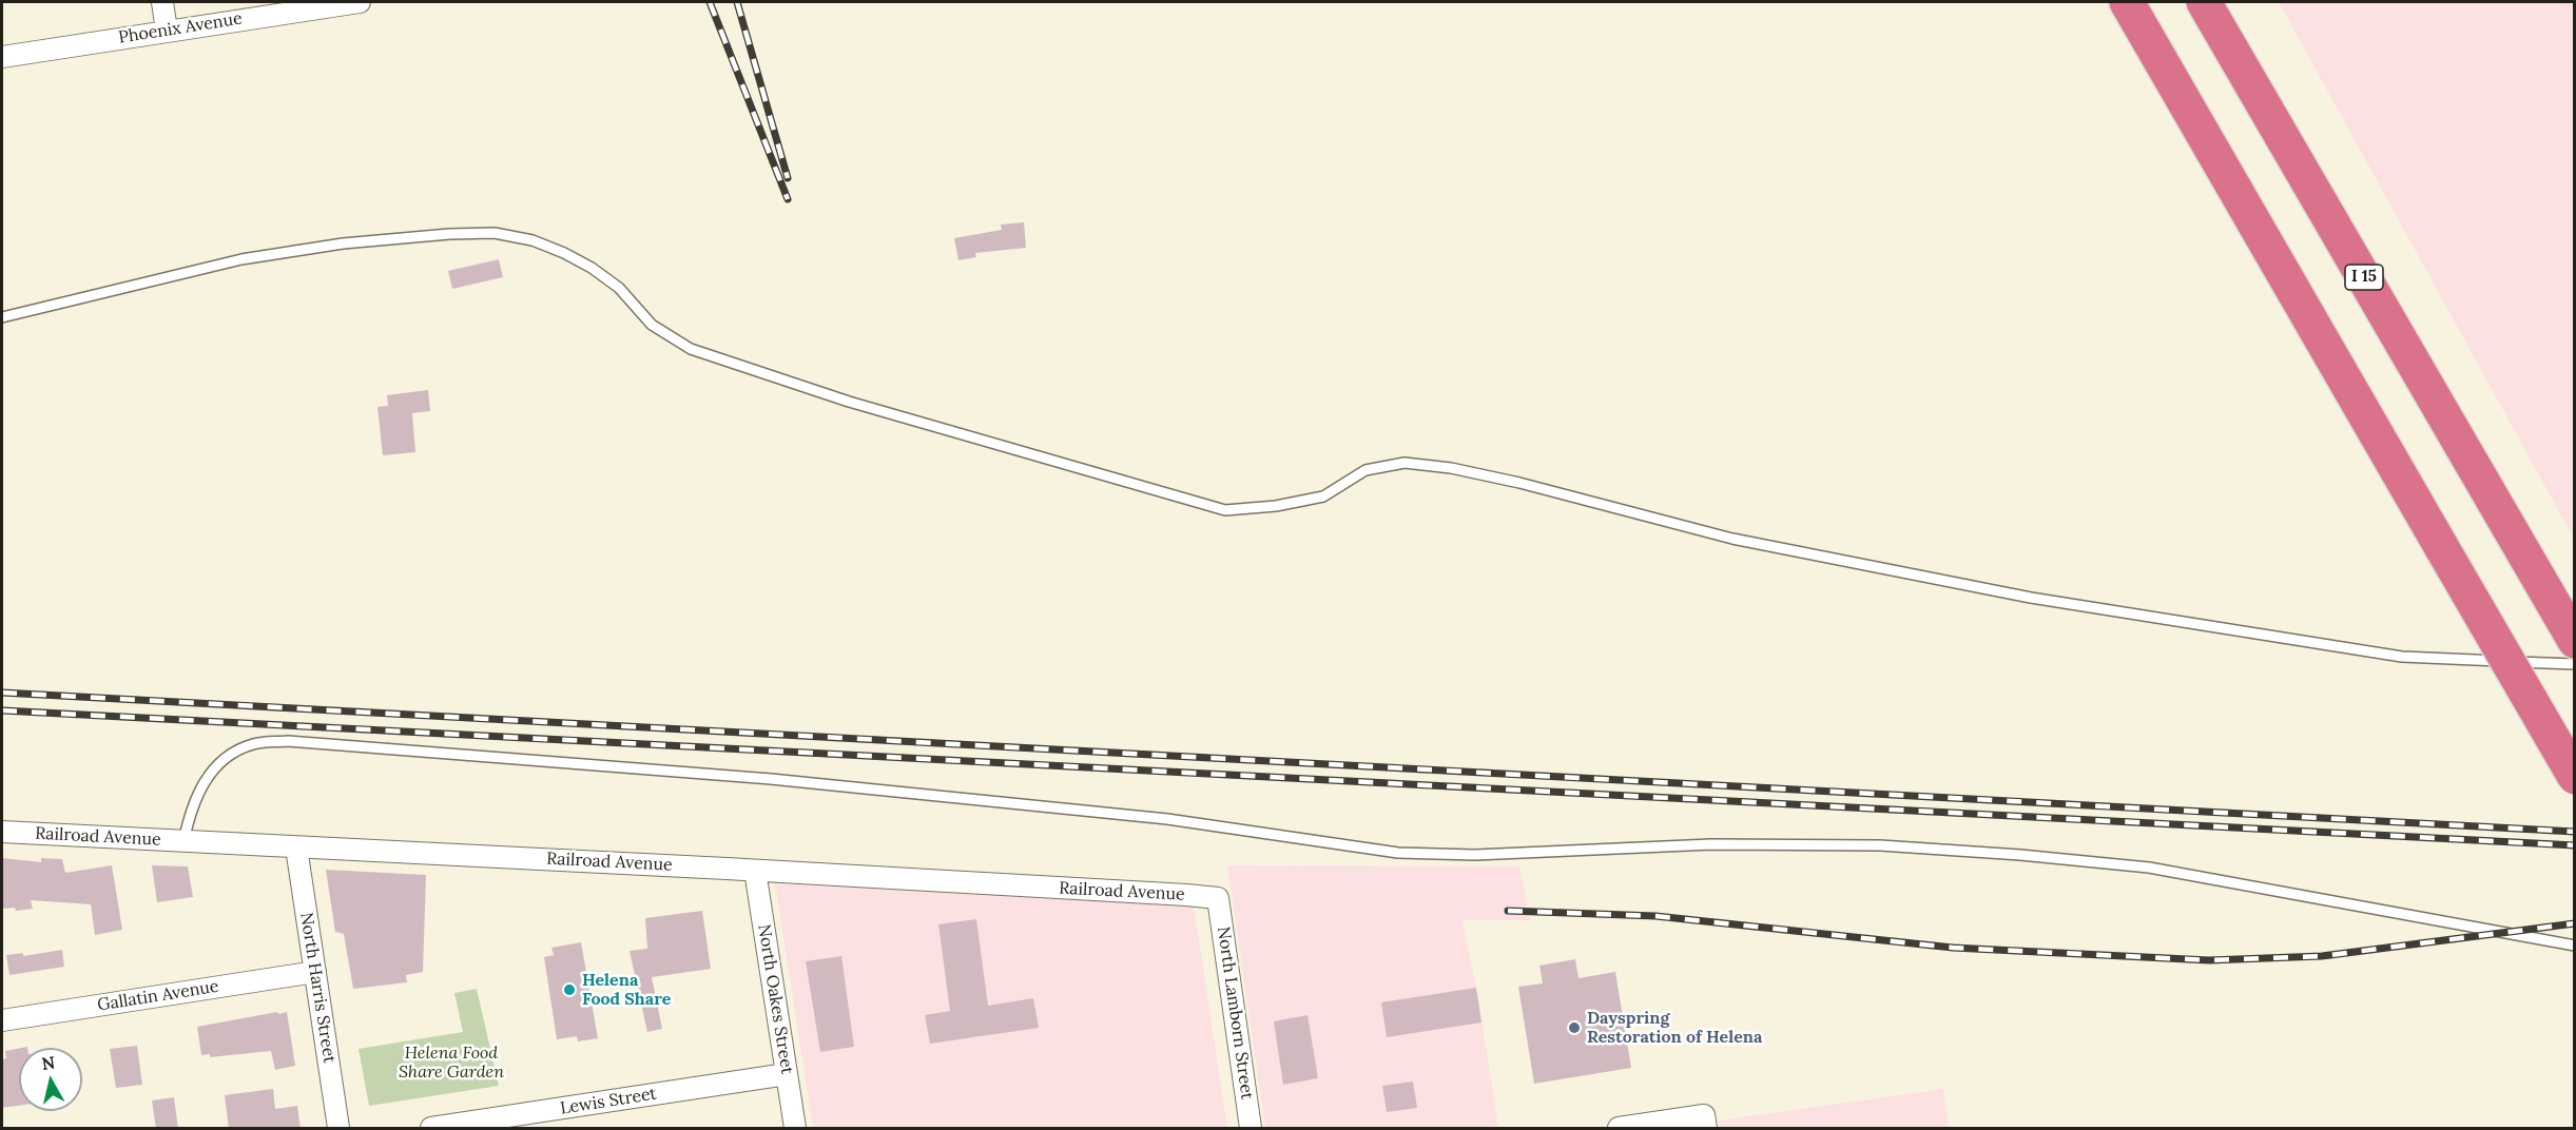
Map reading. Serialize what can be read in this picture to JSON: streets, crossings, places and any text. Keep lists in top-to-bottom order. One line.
{"streets":{"highway":["I 15"],"street":["Phoenix Avenue","Railroad Avenue","North Harris Street","Gallatin Avenue","North Oakes Street","North Lamborn Street","Lewis Street"]},"crossings":[["Railroad Avenue","North Harris Street"],["Railroad Avenue","North Oakes Street"],["Railroad Avenue","North Lamborn Street"],["North Harris Street","Gallatin Avenue"],["North Oakes Street","Lewis Street"]],"parks":["Helena Food Share Garden"],"places":["Helena Food Share","Dayspring Restoration of Helena"],"north":"top"}
